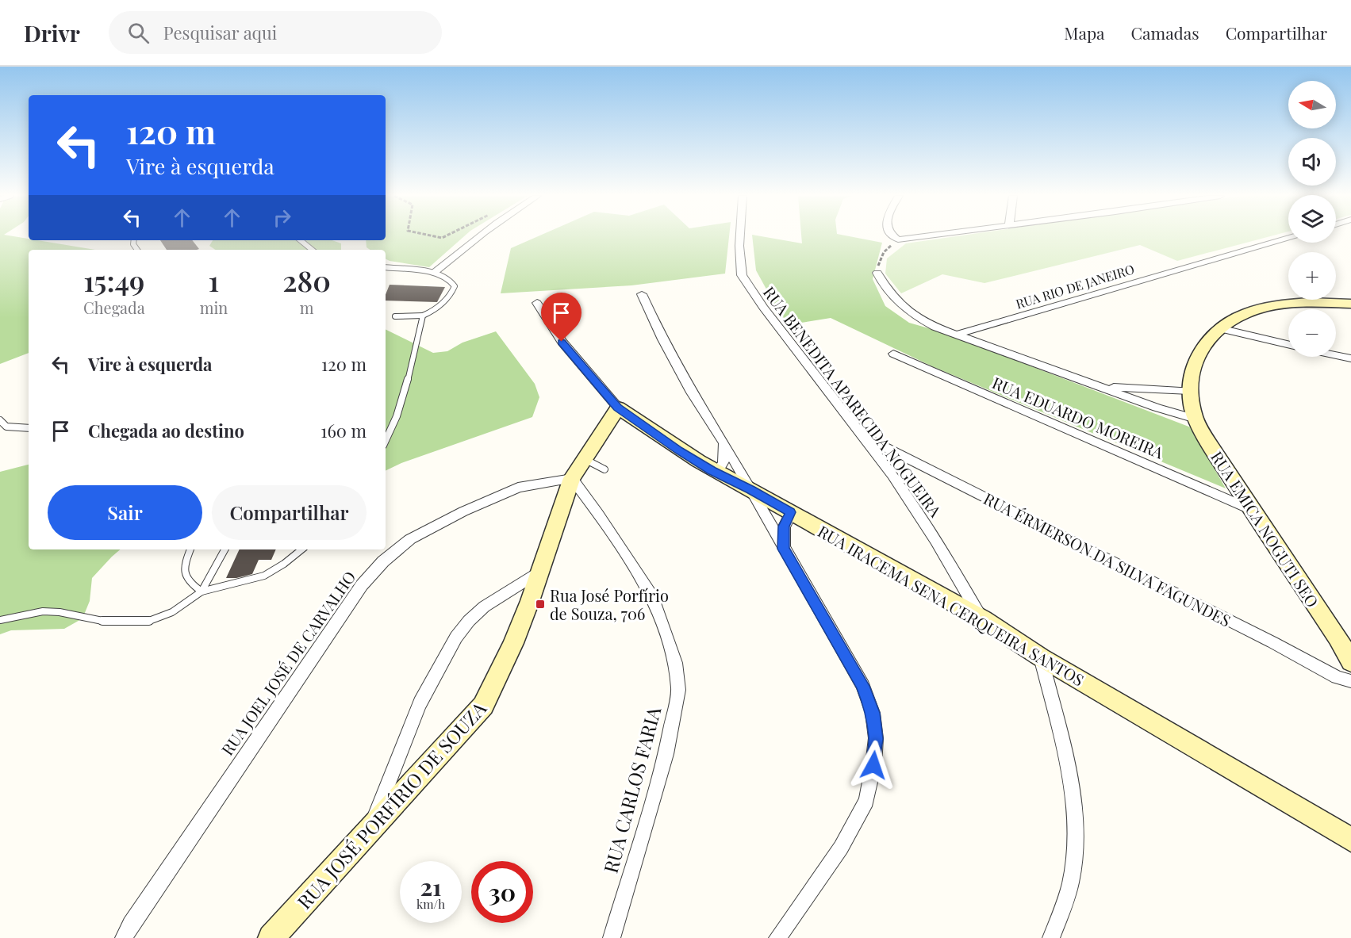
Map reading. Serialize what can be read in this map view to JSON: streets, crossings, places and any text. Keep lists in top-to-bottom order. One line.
{"streets":{"main road":["RUA EMICA NOGUTI SEO","RUA IRACEMA SENA CERQUEIRA SANTOS","RUA JOSÉ PORFÍRIO DE SOUZA"],"street":["RUA RIO DE JANEIRO","RUA BENEDITA APARECIDA NOGUEIRA","RUA EDUARDO MOREIRA","RUA ÉRMERSON DA SILVA FAGUNDES","RUA JOEL JOSÉ DE CARVALHO","RUA CARLOS FARIA"]},"crossings":[["RUA BENEDITA APARECIDA NOGUEIRA","RUA ÉRMERSON DA SILVA FAGUNDES"],["RUA BENEDITA APARECIDA NOGUEIRA","RUA IRACEMA SENA CERQUEIRA SANTOS"],["RUA EDUARDO MOREIRA","RUA EMICA NOGUTI SEO"],["RUA IRACEMA SENA CERQUEIRA SANTOS","RUA JOSÉ PORFÍRIO DE SOUZA"],["RUA JOEL JOSÉ DE CARVALHO","RUA CARLOS FARIA"],["RUA JOEL JOSÉ DE CARVALHO","RUA JOSÉ PORFÍRIO DE SOUZA"],["RUA CARLOS FARIA","RUA JOSÉ PORFÍRIO DE SOUZA"]],"places":{"transit":["Rua José Porfírio de Souza, 706"]},"north":"left","page":{"header":"Drivr","search":"Pesquisar aqui","nav":["Mapa","Camadas","Compartilhar"],"map_buttons":["+","−"],"turn":["120 m","Vire à esquerda"],"eta":["15:49","Chegada","1","min","280","m"],"list":[{"name":"Vire à esquerda","value":"120 m"},{"name":"Chegada ao destino","value":"160 m"}],"buttons":["Sair","Compartilhar"],"speed":"21 km/h","limit":"30"}}
